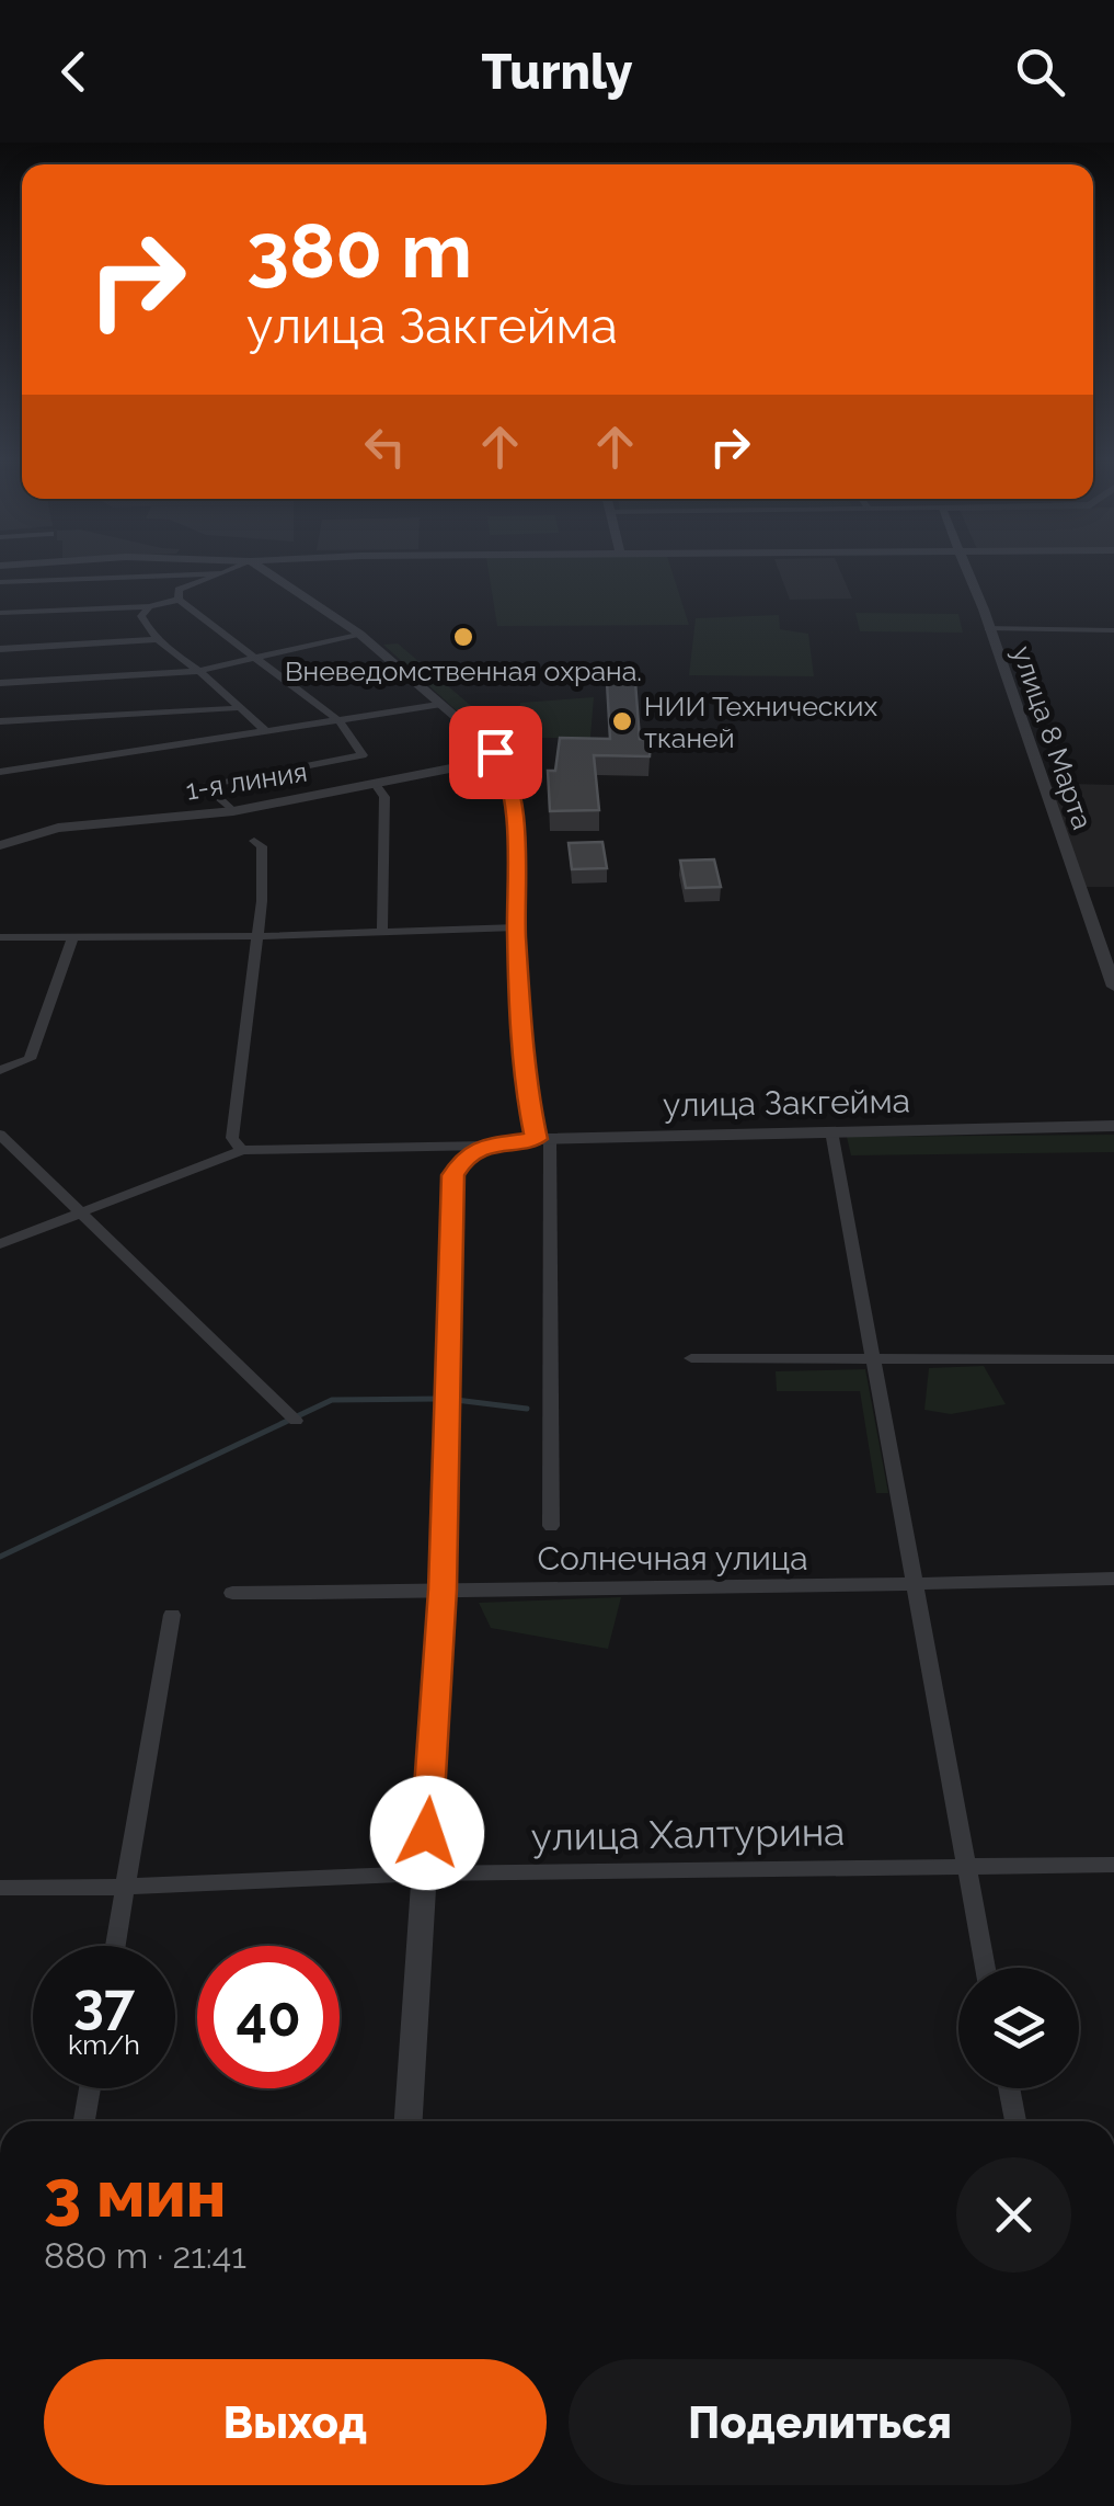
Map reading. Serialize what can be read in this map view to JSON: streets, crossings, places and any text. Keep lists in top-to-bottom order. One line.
{"streets":{"street":["улица 8 Марта","1-я линия","улица Закгейма","Солнечная улица","улица Халтурина"]},"crossings":[["улица Закгейма","Солнечная улица"]],"places":["Вневедомственная охрана.","НИИ Технических тканей"],"page":{"header":"Turnly","turn":["380 m","улица Закгейма"],"speed":"37 km/h","limit":"40","heading":["3 мин","880 m · 21:41"],"buttons":["Выход","Поделиться"]}}
